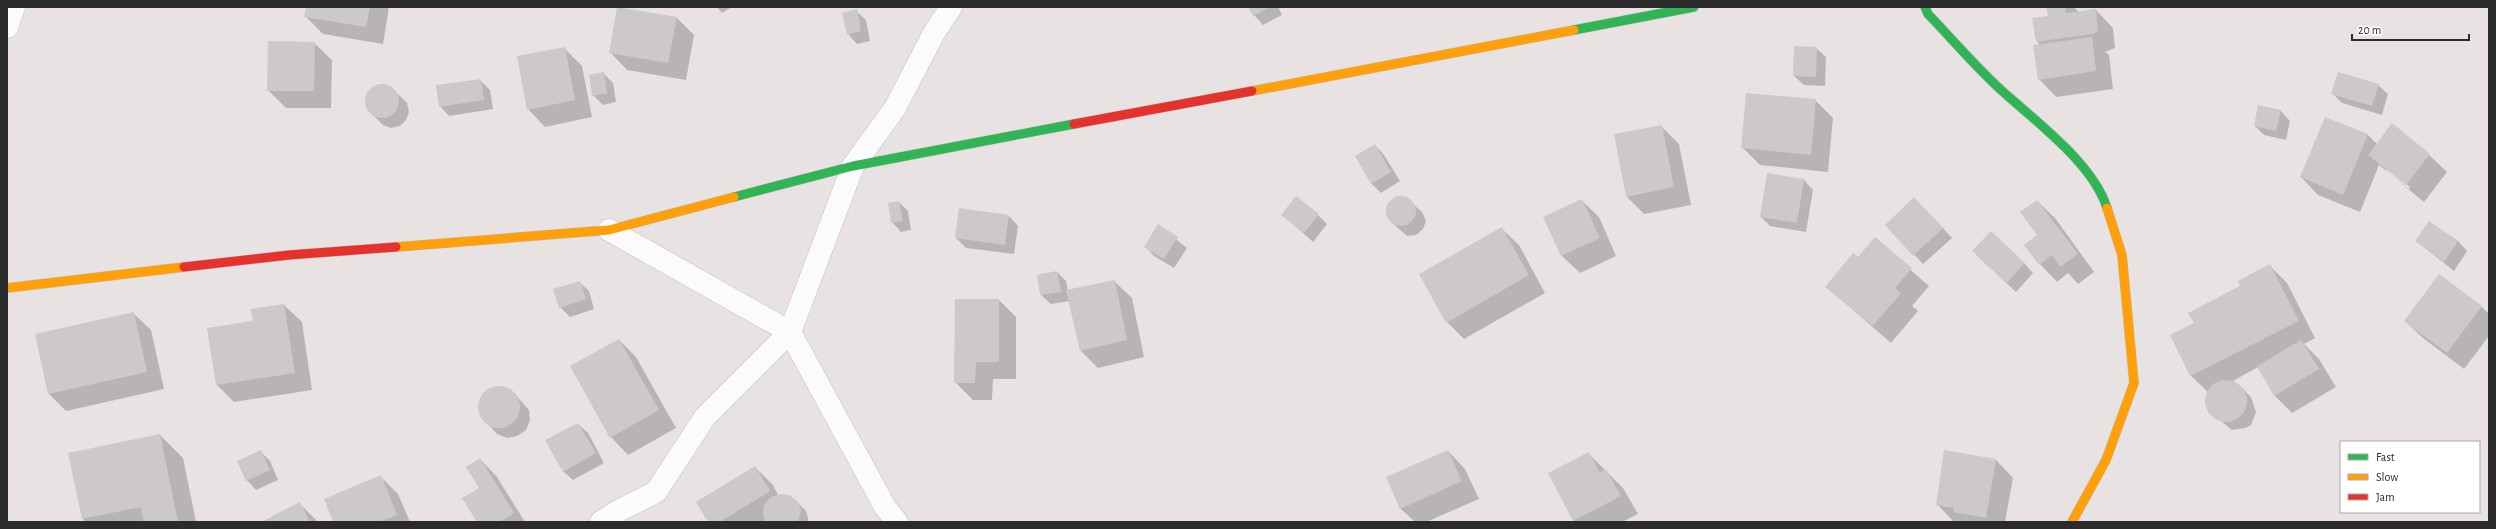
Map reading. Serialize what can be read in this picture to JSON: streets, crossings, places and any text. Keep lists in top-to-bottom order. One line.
{"legend":["Fast","Slow","Jam"],"scale_bar":"20 m"}
